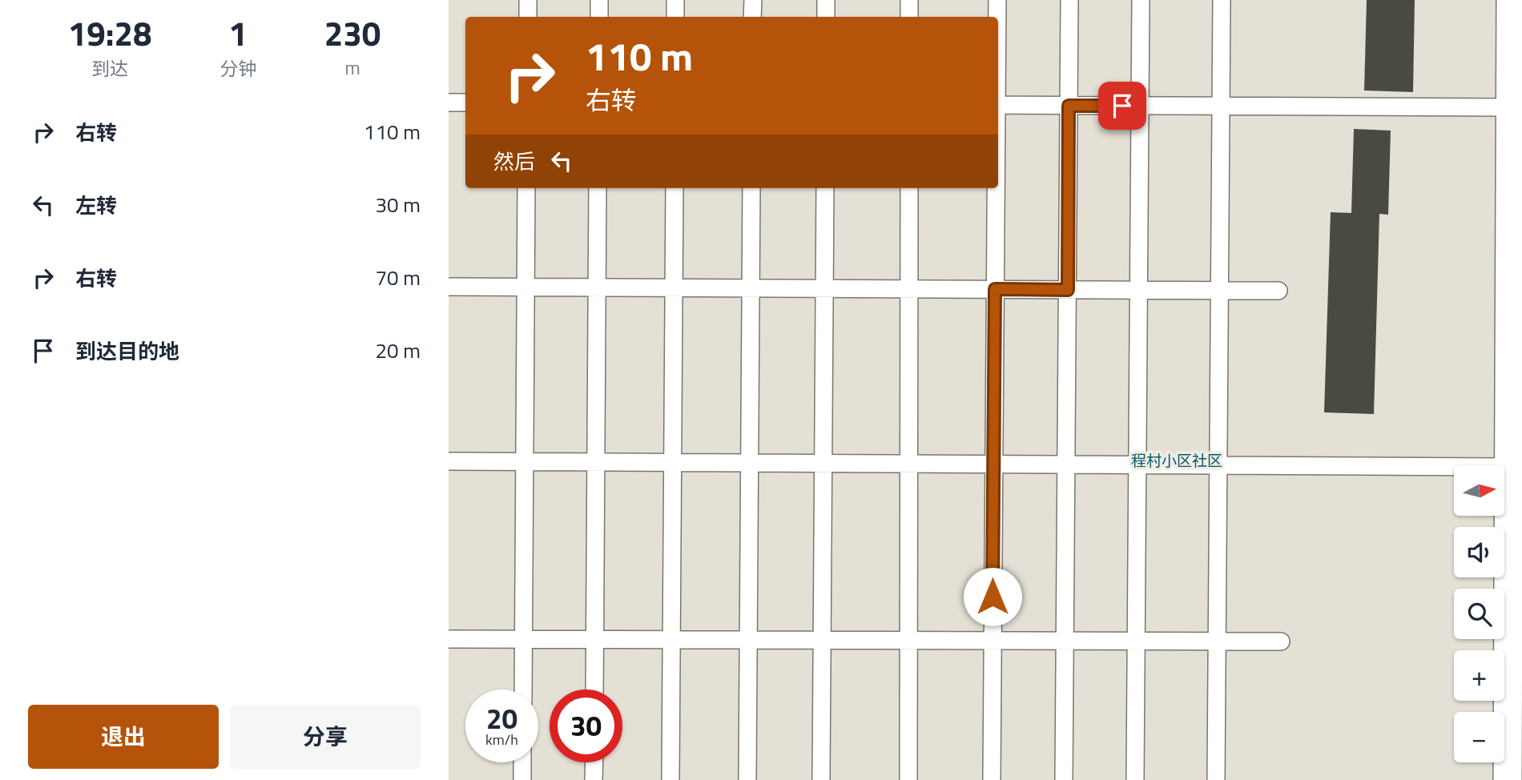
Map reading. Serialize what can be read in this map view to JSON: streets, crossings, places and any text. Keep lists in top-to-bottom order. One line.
{"districts":["程村小区社区"],"north":"right","page":{"eta":["19:28","到达","1","分钟","230","m"],"turn":["110 m","右转"],"list":[{"name":"右转","value":"110 m"},{"name":"左转","value":"30 m"},{"name":"右转","value":"70 m"},{"name":"到达目的地","value":"20 m"}],"then":"然后","map_buttons":["+","−"],"speed":"20 km/h","limit":"30","buttons":["退出","分享"]}}
